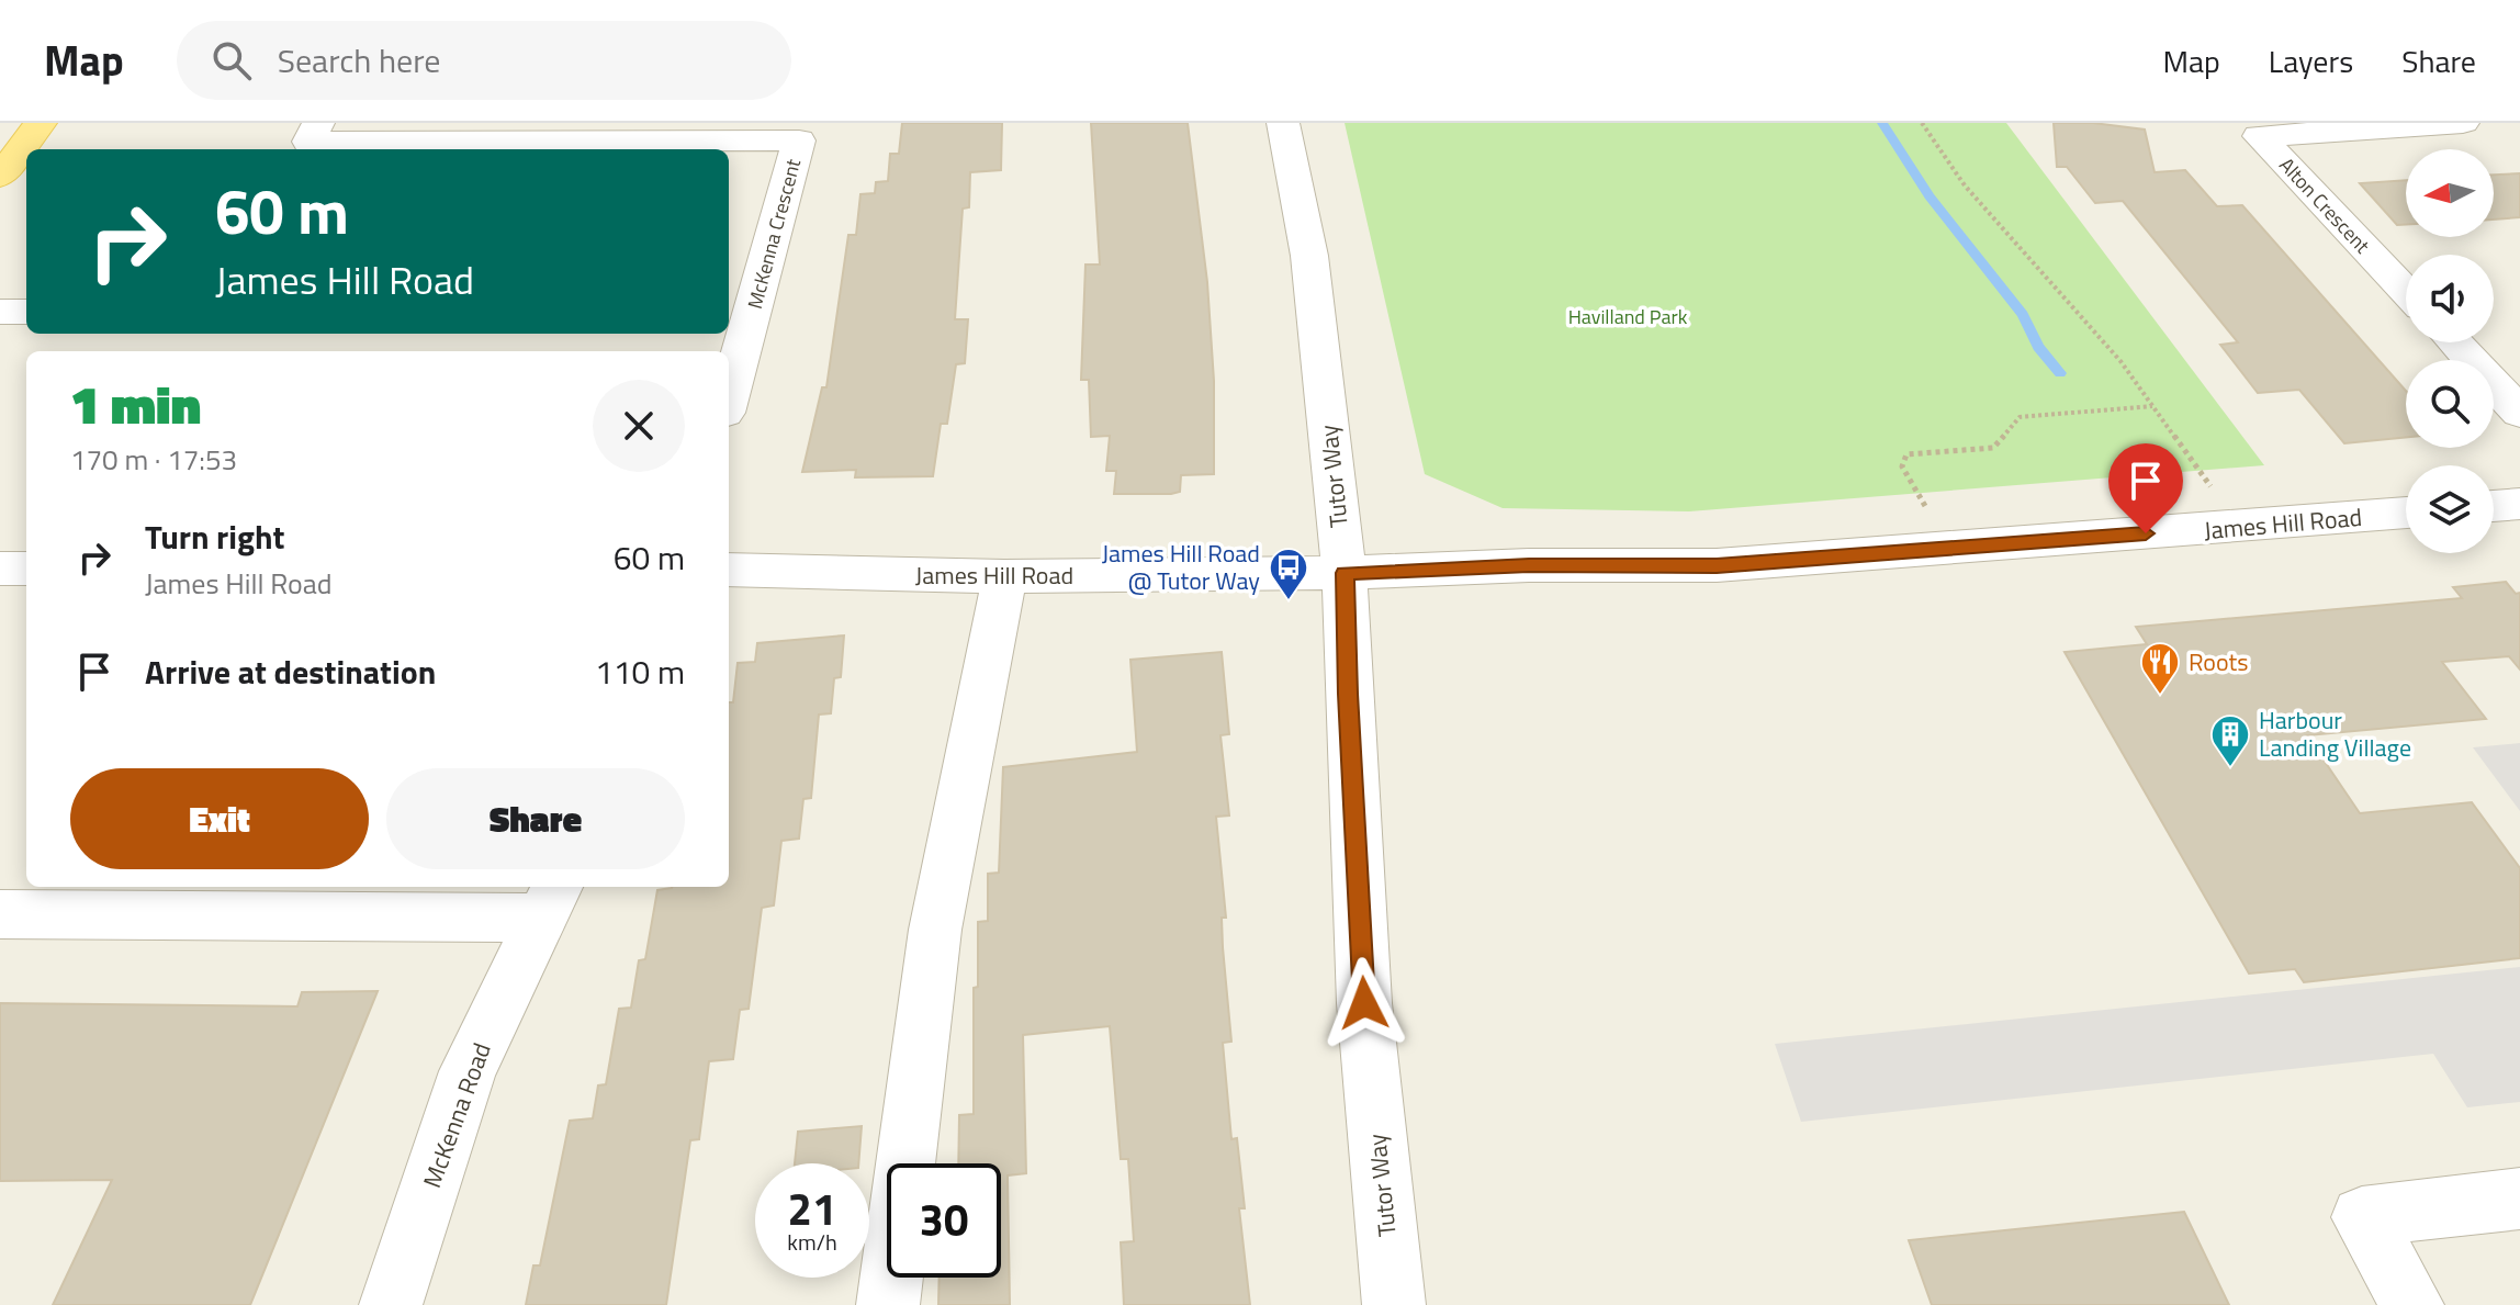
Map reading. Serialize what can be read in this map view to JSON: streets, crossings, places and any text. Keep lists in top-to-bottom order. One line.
{"streets":{"street":["Alton Crescent","McKenna Crescent","Tutor Way","James Hill Road","McKenna Road"]},"crossings":[["Tutor Way","James Hill Road"]],"parks":["Havilland Park"],"places":{"bus stop":["James Hill Road @ Tutor Way"],"restaurant":["Roots"],"building":["Harbour Landing Village"]},"north":"left","page":{"header":"Map","search":"Search here","nav":["Map","Layers","Share"],"turn":["60 m","James Hill Road"],"heading":["1 min","170 m · 17:53"],"list":[{"name":"Turn right","note":"James Hill Road","value":"60 m"},{"name":"Arrive at destination","value":"110 m"}],"buttons":["Exit","Share"],"speed":"21 km/h","limit":"30"}}
